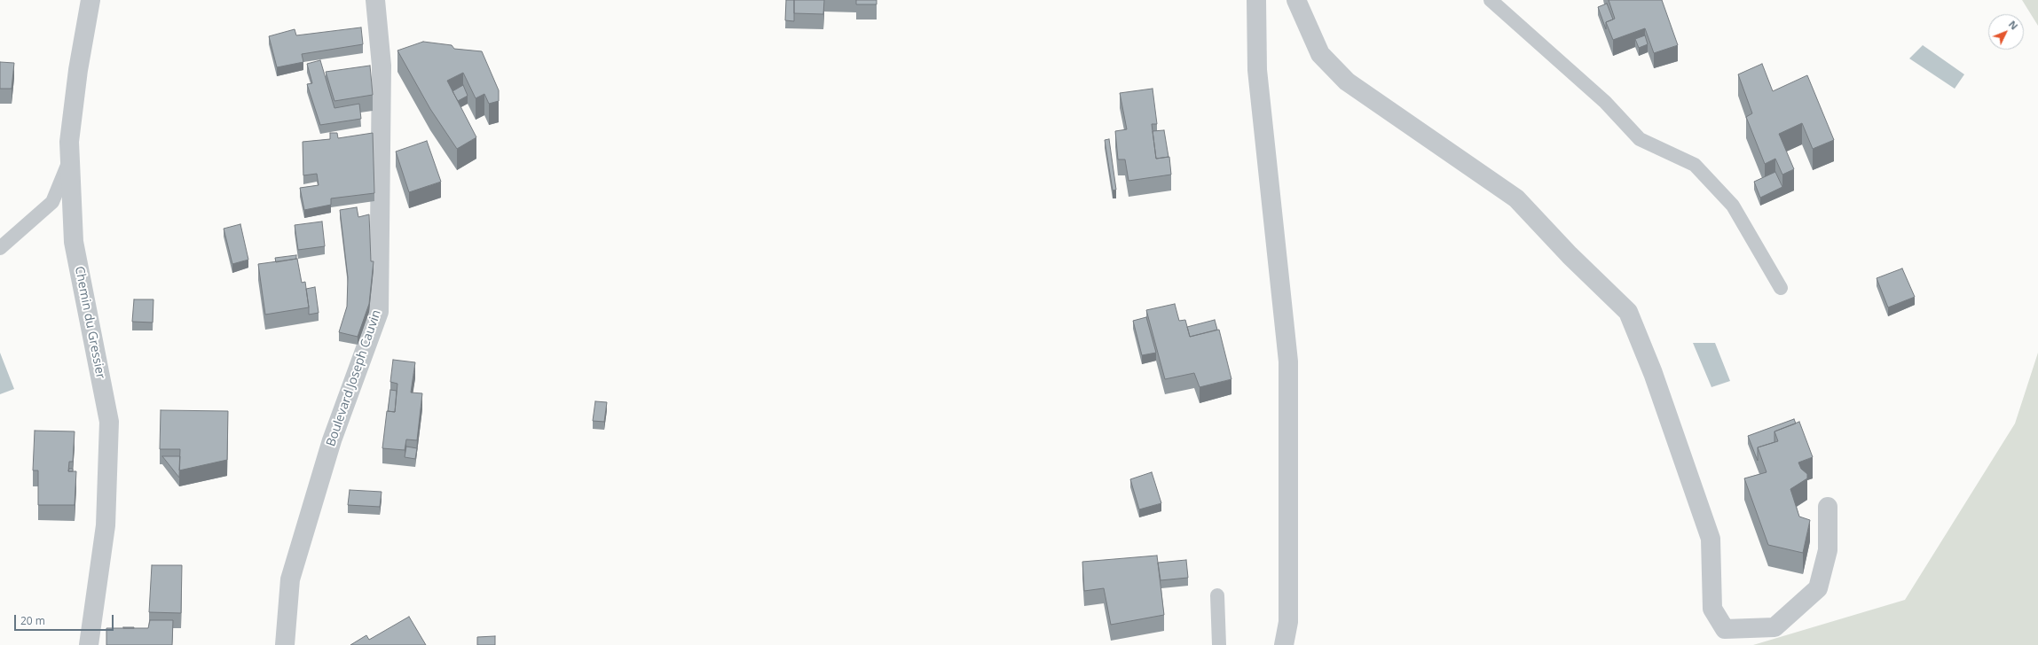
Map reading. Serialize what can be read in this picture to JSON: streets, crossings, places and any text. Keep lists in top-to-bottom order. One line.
{"streets":{"street":["Chemin du Gressier","Boulevard Joseph Cauvin"]},"scale_bar":"20 m","north":"top right"}
